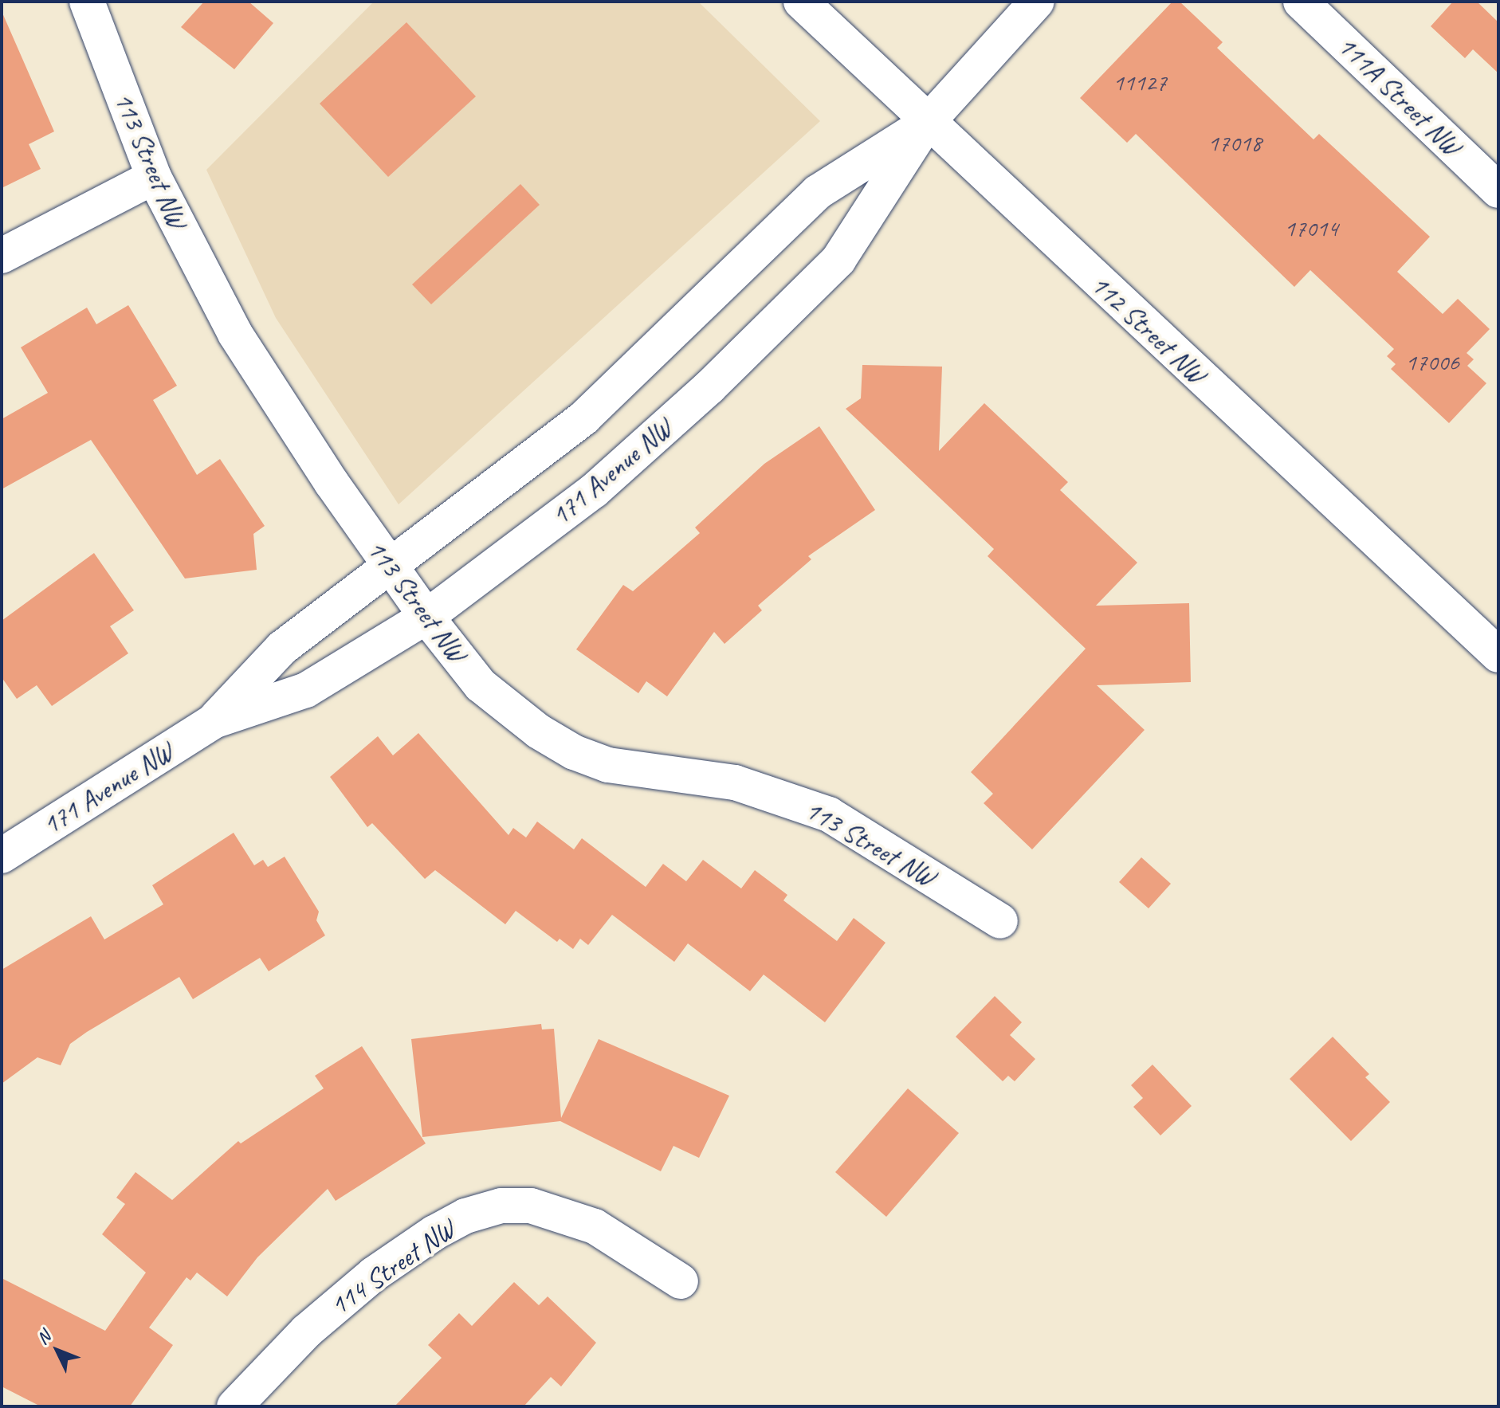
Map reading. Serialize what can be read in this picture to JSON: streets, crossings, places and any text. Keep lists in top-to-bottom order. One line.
{"streets":{"street":["111A Street NW","113 Street NW","112 Street NW","171 Avenue NW","114 Street NW"]},"crossings":[["113 Street NW","171 Avenue NW"],["112 Street NW","171 Avenue NW"]],"house_numbers":["11127","17018","17014","17006"],"north":"top left"}
